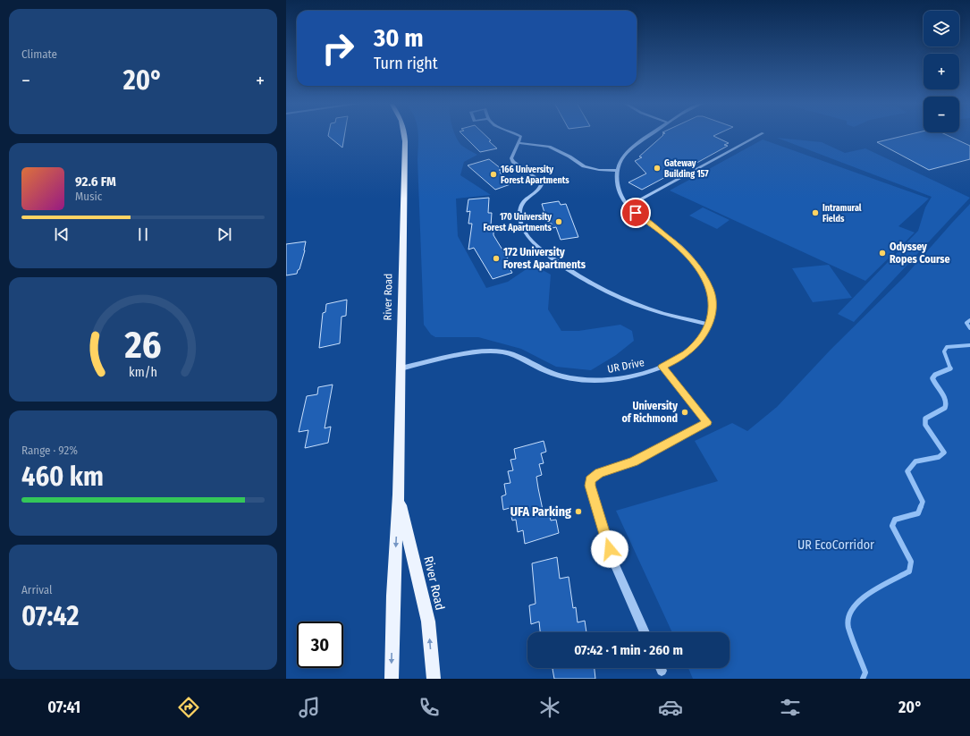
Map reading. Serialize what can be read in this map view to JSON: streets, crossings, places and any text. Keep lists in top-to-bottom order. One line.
{"streets":{"main road":["River Road"],"street":["UR Drive"]},"crossings":[["River Road","UR Drive"]],"parks":["UR EcoCorridor"],"places":["Gateway Building 157","166 University Forest Apartments","Intramural Fields","170 University Forest Apartments","Odyssey Ropes Course","172 University Forest Apartments","University of Richmond","UFA Parking"],"page":{"tile":["Climate",["Range · 92%","460 km"],["Arrival","07:42"]],"map_buttons":["+","−"],"turn":["30 m","Turn right"],"heat":["−","20°","+"],"song":["92.6 FM","Music"],"limit":"30","trip":"07:42 · 1 min · 260 m","tabs":["07:41","20°"],"gauge":["26","km/h"]}}
